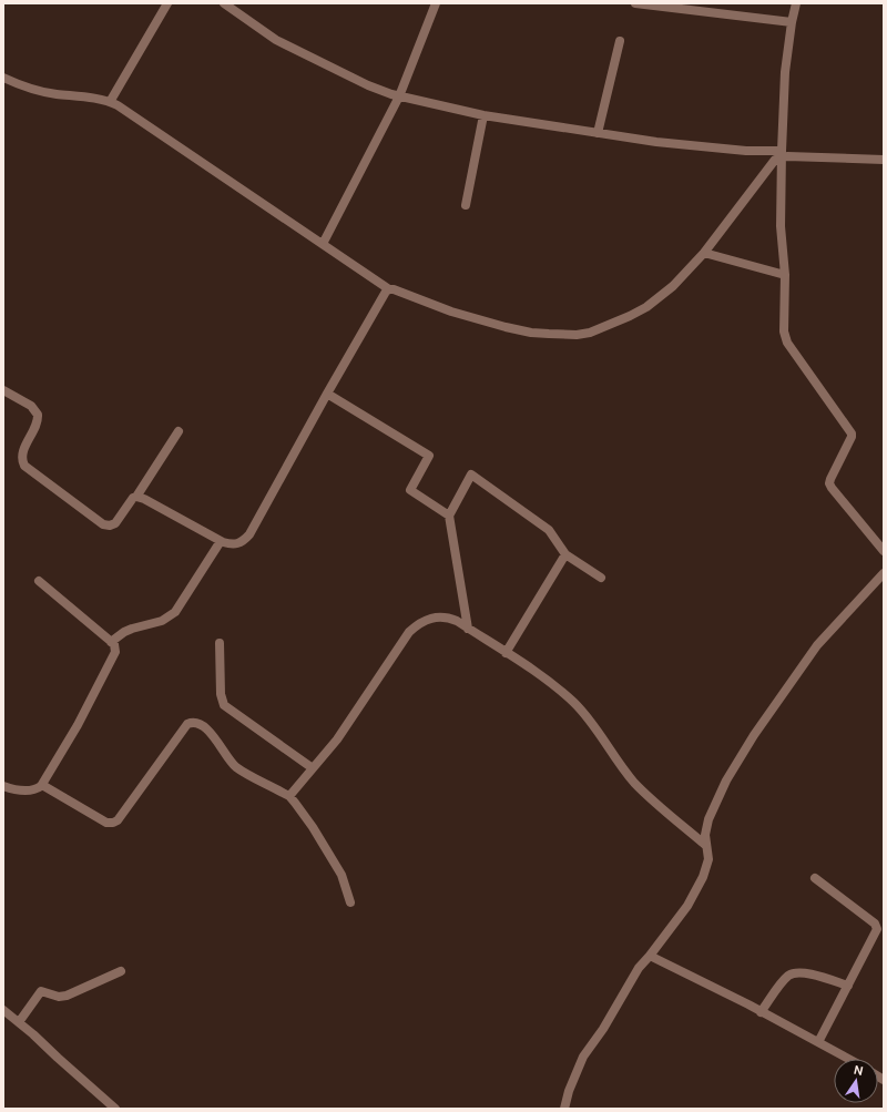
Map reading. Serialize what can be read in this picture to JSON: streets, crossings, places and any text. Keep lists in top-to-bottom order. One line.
{"north":"top"}
